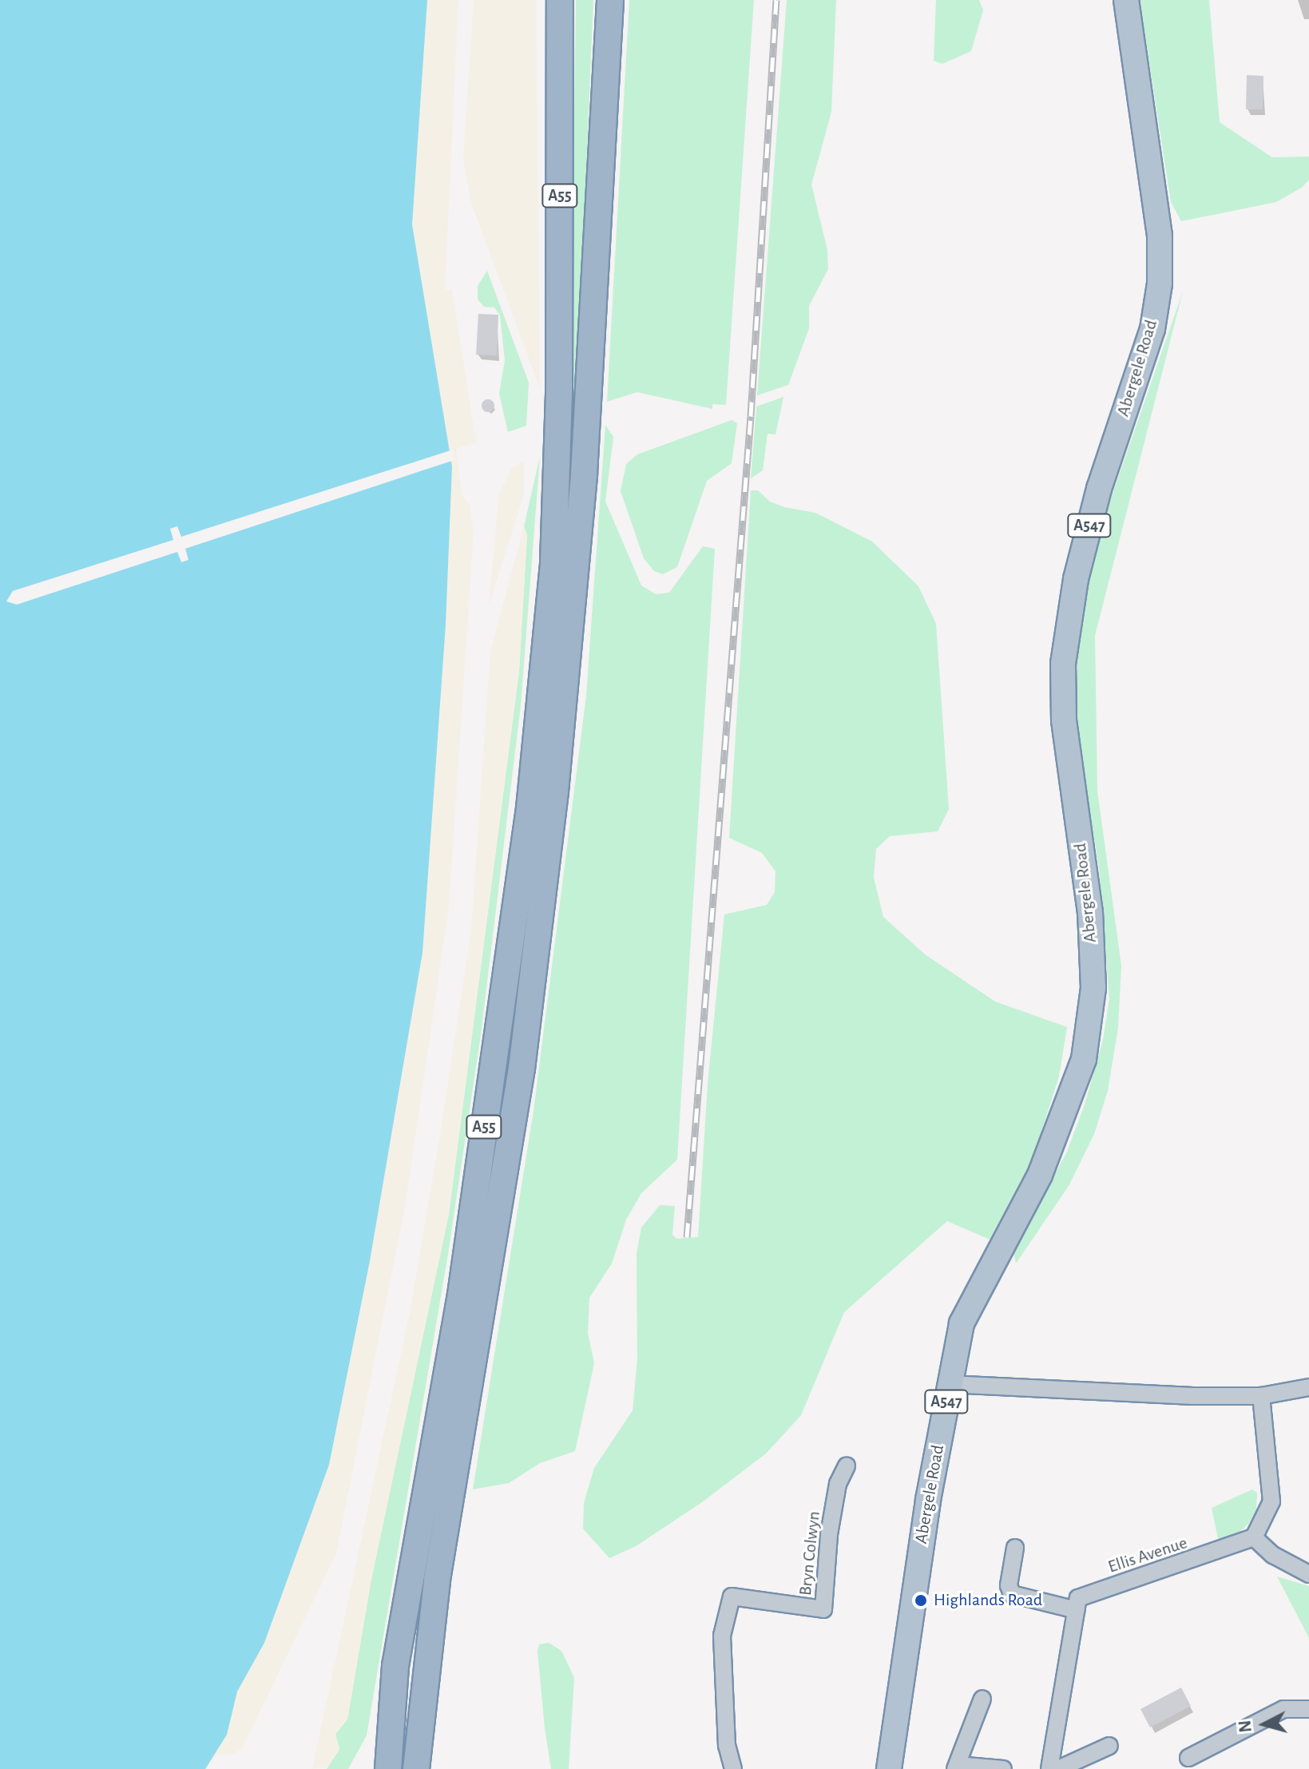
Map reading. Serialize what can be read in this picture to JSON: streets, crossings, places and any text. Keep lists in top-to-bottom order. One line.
{"streets":{"highway":["A55"],"main road":["Abergele Road","A547"],"street":["Bryn Colwyn","Ellis Avenue"]},"places":["Highlands Road"],"north":"left"}
